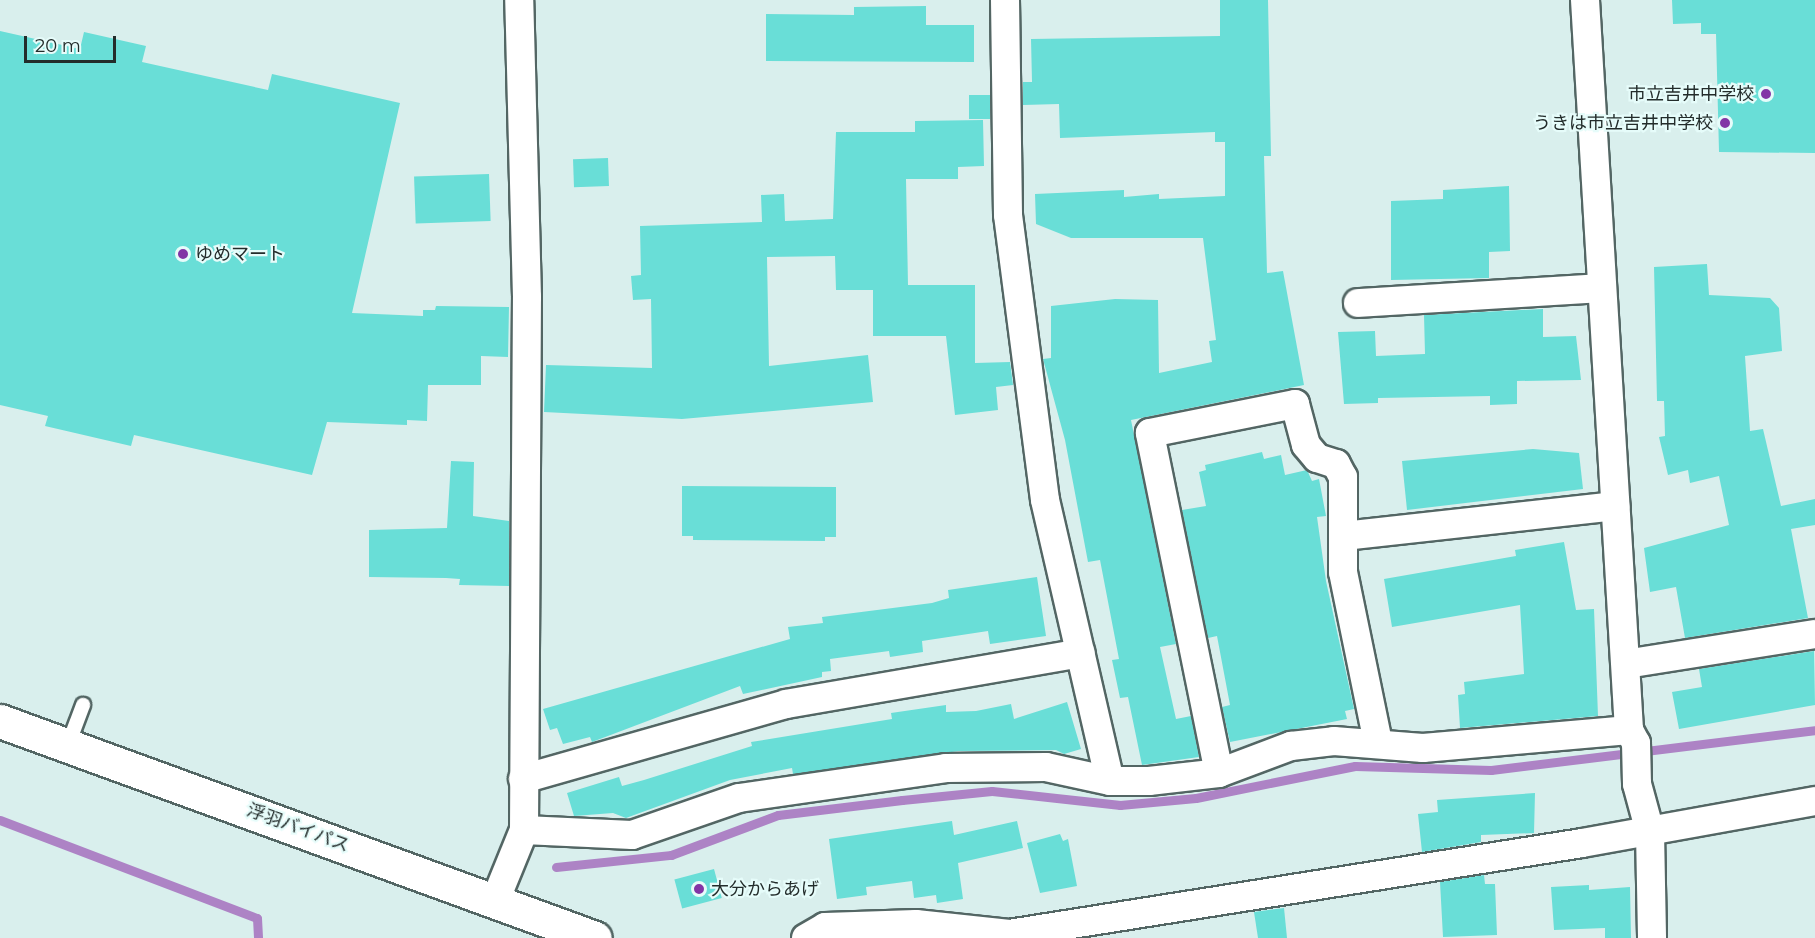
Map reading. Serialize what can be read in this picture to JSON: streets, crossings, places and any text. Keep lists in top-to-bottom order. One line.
{"streets":{"highway":["浮羽バイパス"]},"places":["市立吉井中学校","うきは市立吉井中学校","ゆめマート","大分からあげ"],"scale_bar":"20 m"}
